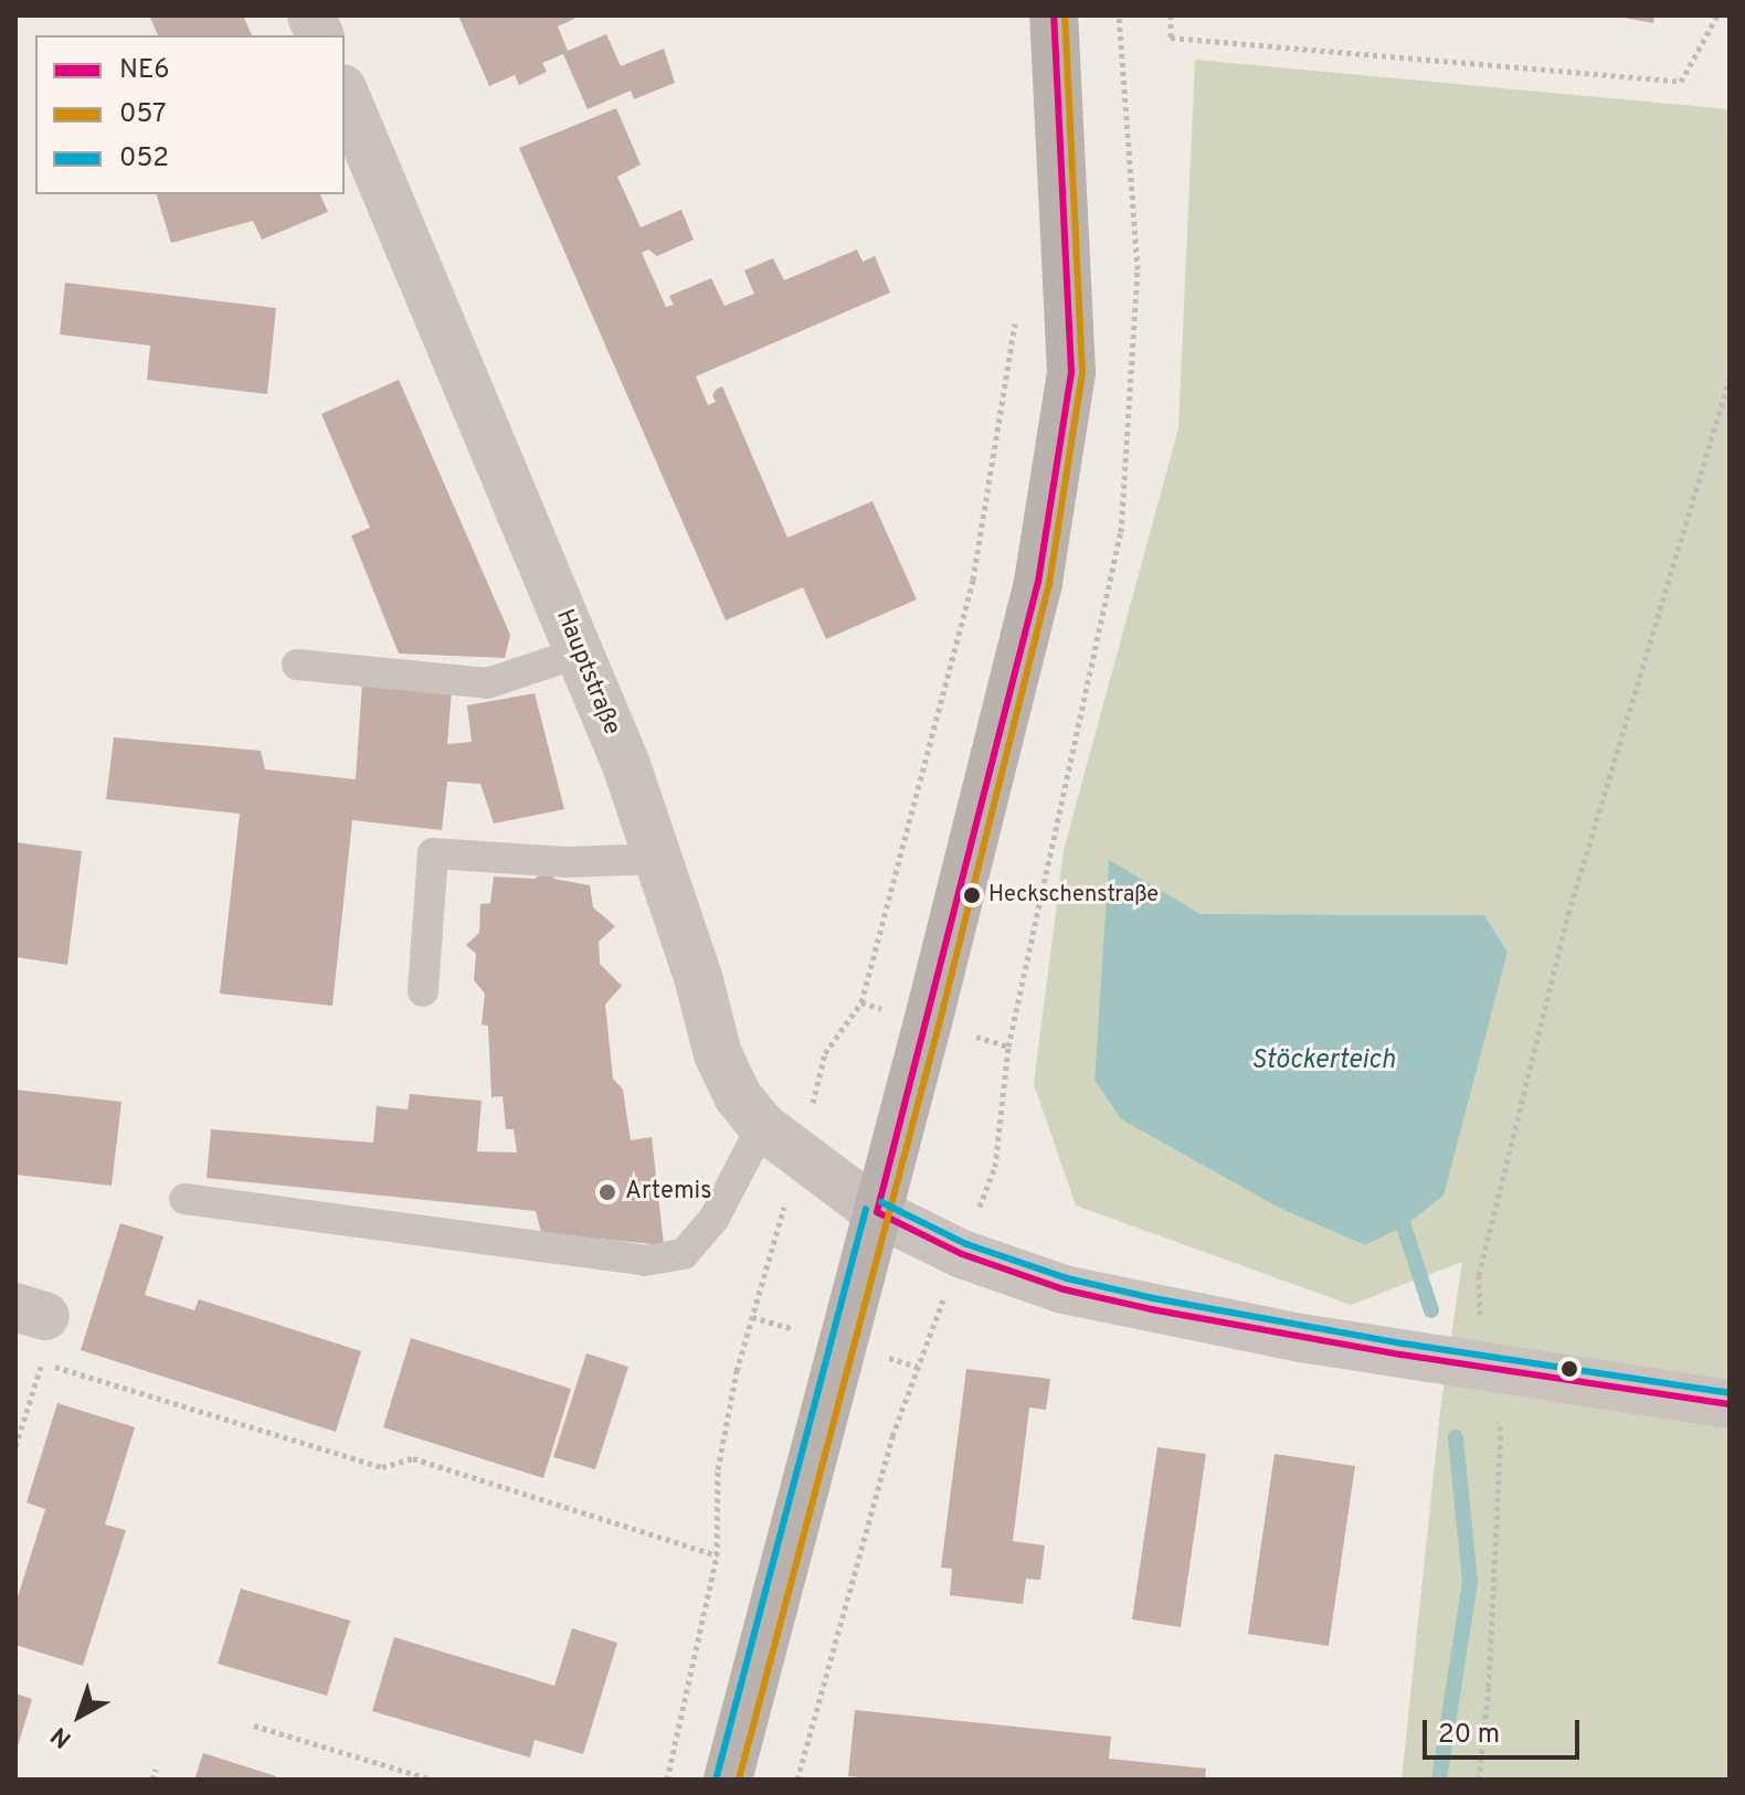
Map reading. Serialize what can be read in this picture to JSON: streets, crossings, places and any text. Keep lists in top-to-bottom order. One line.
{"streets":{"street":["Hauptstraße"]},"water":["Stöckerteich"],"places":["Heckschenstraße","Artemis"],"lines":["transit line NE6","transit line 057","transit line 052"],"legend":["NE6","057","052"],"scale_bar":"20 m","north":"bottom left"}
